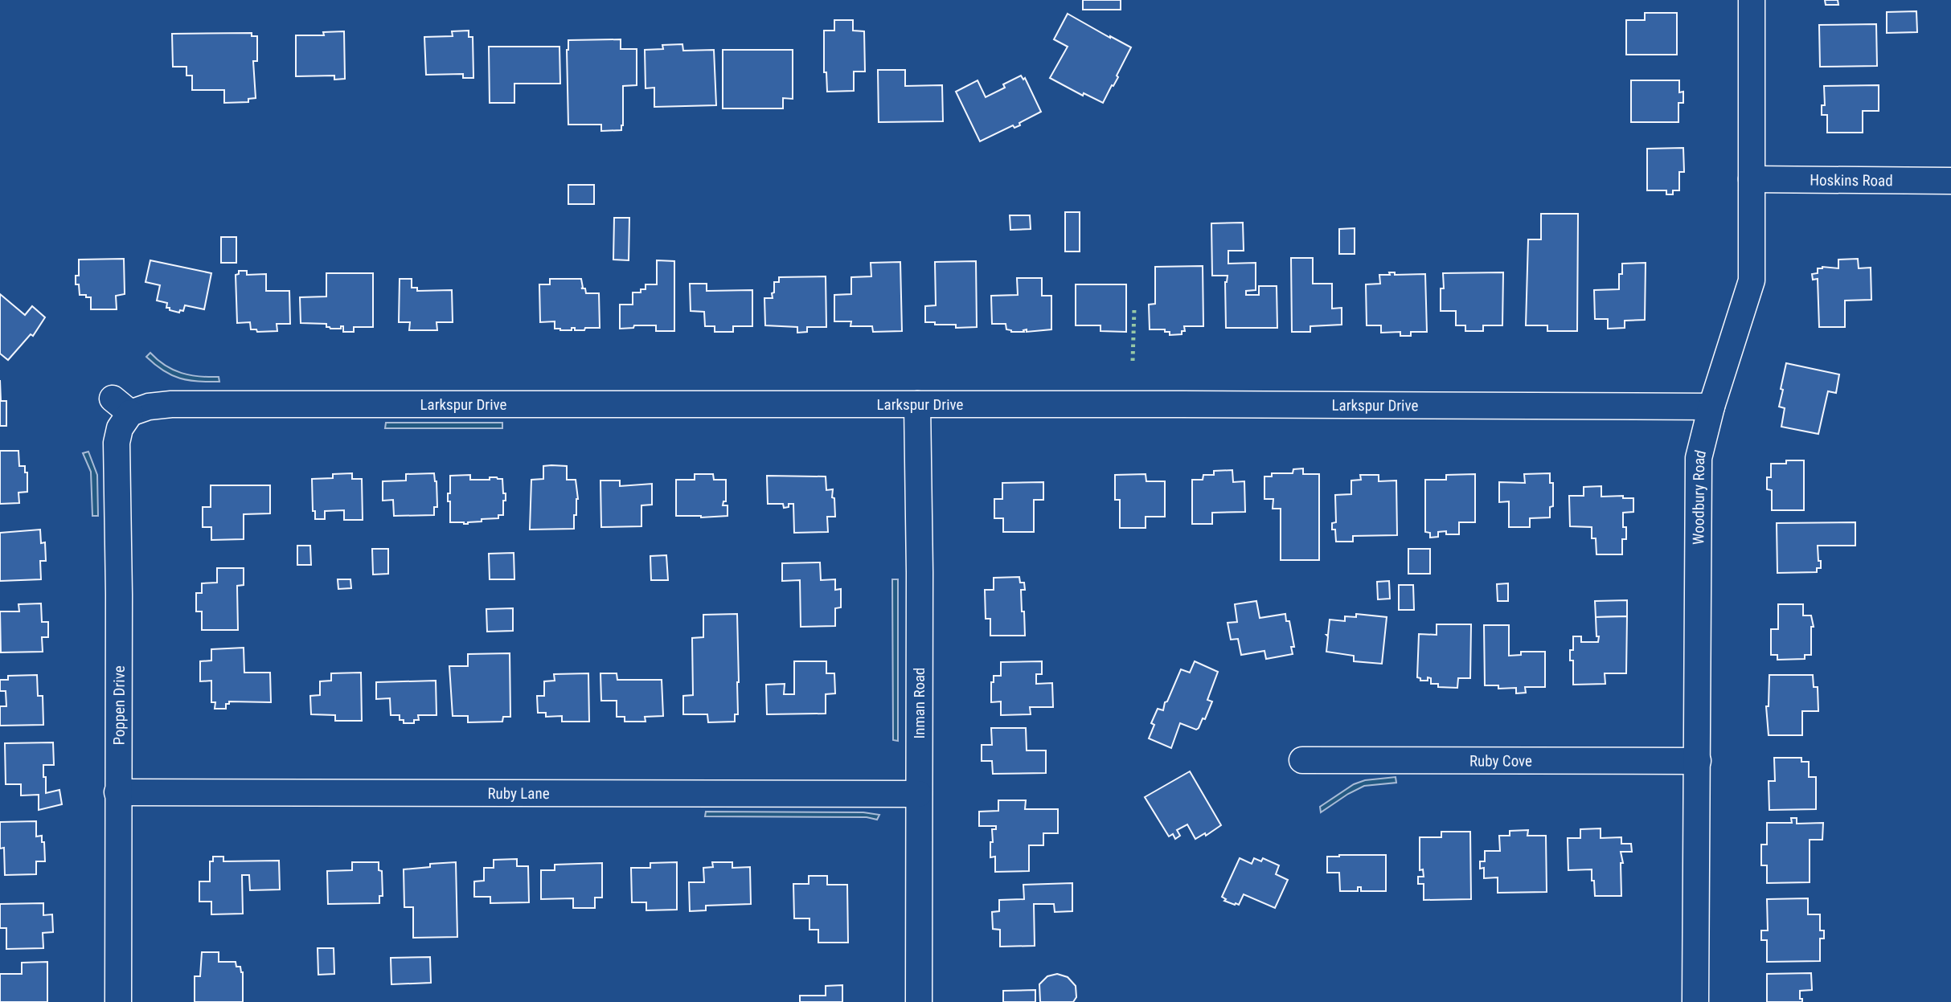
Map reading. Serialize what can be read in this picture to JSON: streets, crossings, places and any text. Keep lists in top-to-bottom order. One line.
{"streets":{"street":["Hoskins Road","Larkspur Drive","Woodbury Road","Inman Road","Poppen Drive","Ruby Cove","Ruby Lane"]},"crossings":[["Hoskins Road","Woodbury Road"],["Larkspur Drive","Woodbury Road"],["Larkspur Drive","Inman Road"],["Larkspur Drive","Poppen Drive"],["Woodbury Road","Ruby Cove"],["Inman Road","Ruby Lane"],["Poppen Drive","Ruby Lane"]]}
